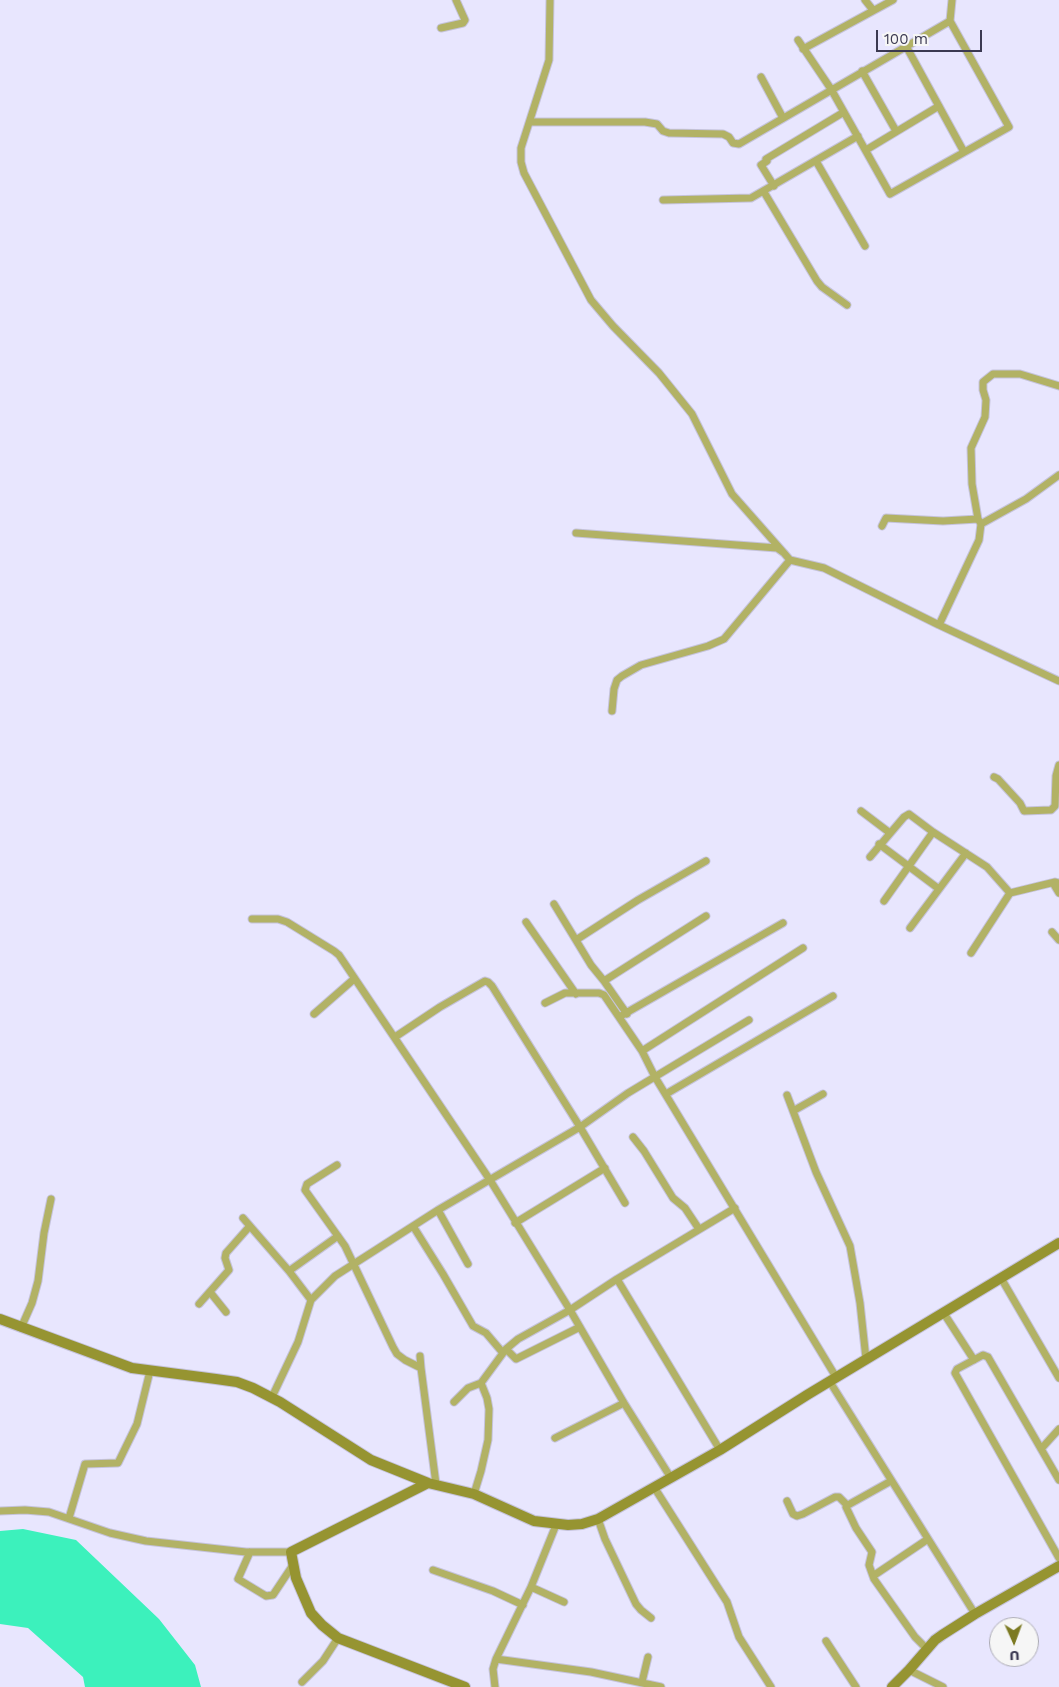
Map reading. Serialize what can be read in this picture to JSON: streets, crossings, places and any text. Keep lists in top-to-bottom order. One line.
{"scale_bar":"100 m","north":"bottom"}
